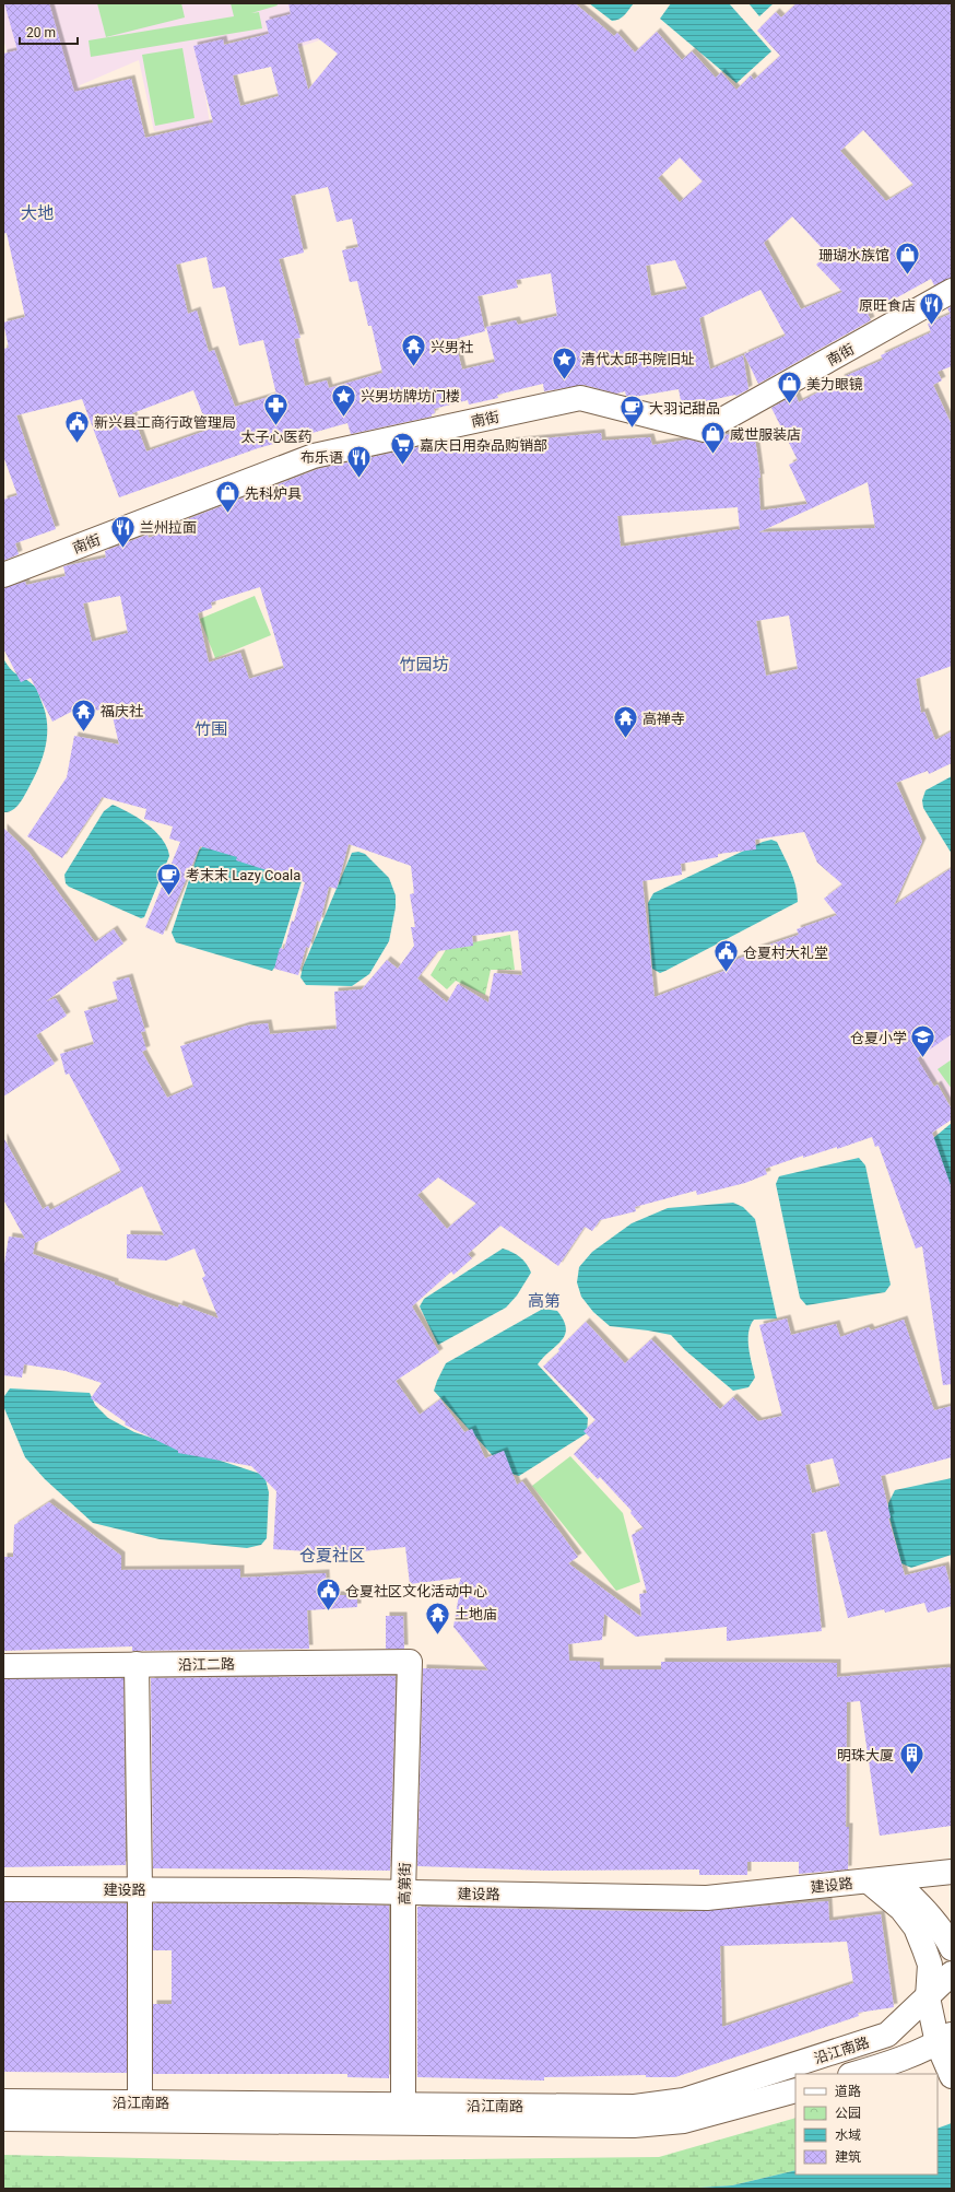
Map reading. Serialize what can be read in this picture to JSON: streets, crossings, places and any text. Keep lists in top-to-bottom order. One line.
{"streets":{"street":["南街","沿江二路","高第街","建设路","沿江南路"]},"crossings":[["沿江二路","高第街"],["高第街","建设路"],["高第街","沿江南路"]],"districts":["大地","竹园坊","竹围","高第","仓夏社区"],"places":{"shop":["珊瑚水族馆","美力眼镜","威世服装店","先科炉具"],"restaurant":["原旺食店","布乐语","兰州拉面"],"temple":["兴男社","福庆社","高禅寺","土地庙"],"place":["清代太邱书院旧址","兴男坊牌坊门楼"],"pharmacy":["太子心医药"],"cafe":["大羽记甜品","考末末 Lazy Coala"],"public building":["新兴县工商行政管理局","仓夏村大礼堂","仓夏社区文化活动中心"],"supermarket":["嘉庆日用杂品购销部"],"school or university":["仓夏小学"],"building":["明珠大厦"]},"legend":["道路","公园","水域","建筑"],"scale_bar":"20 m"}
